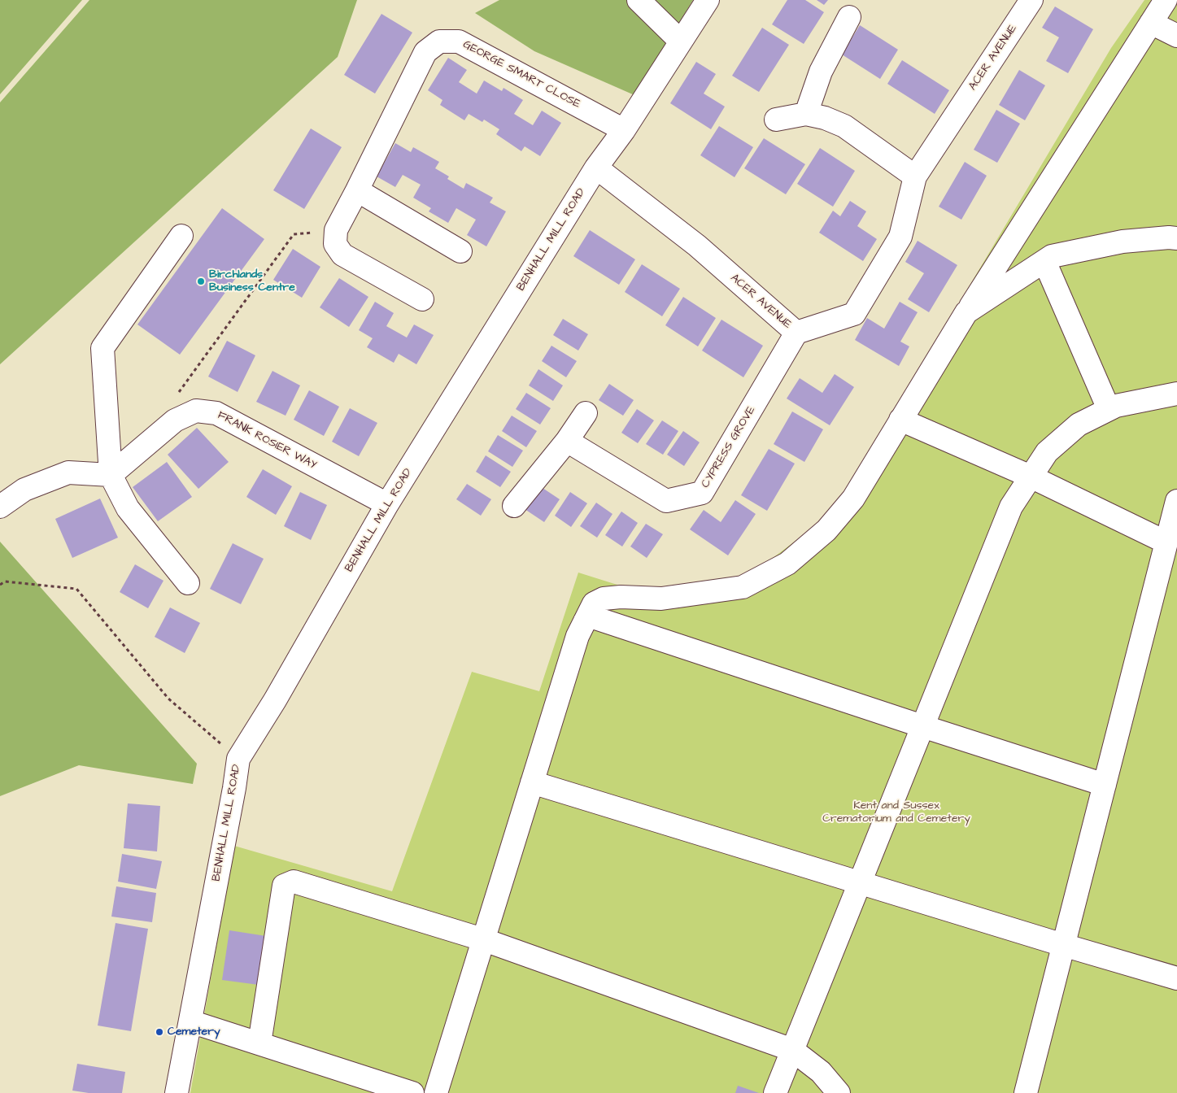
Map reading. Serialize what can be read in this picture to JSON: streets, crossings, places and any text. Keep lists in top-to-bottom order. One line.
{"streets":{"street":["ACER AVENUE","GEORGE SMART CLOSE","BENHALL MILL ROAD","FRANK ROSIER WAY","CYPRESS GROVE"]},"crossings":[["ACER AVENUE","BENHALL MILL ROAD"],["ACER AVENUE","CYPRESS GROVE"],["GEORGE SMART CLOSE","BENHALL MILL ROAD"],["BENHALL MILL ROAD","FRANK ROSIER WAY"]],"parks":["Kent and Sussex Crematorium and Cemetery"],"places":["Birchlands Business Centre","Cemetery"]}
